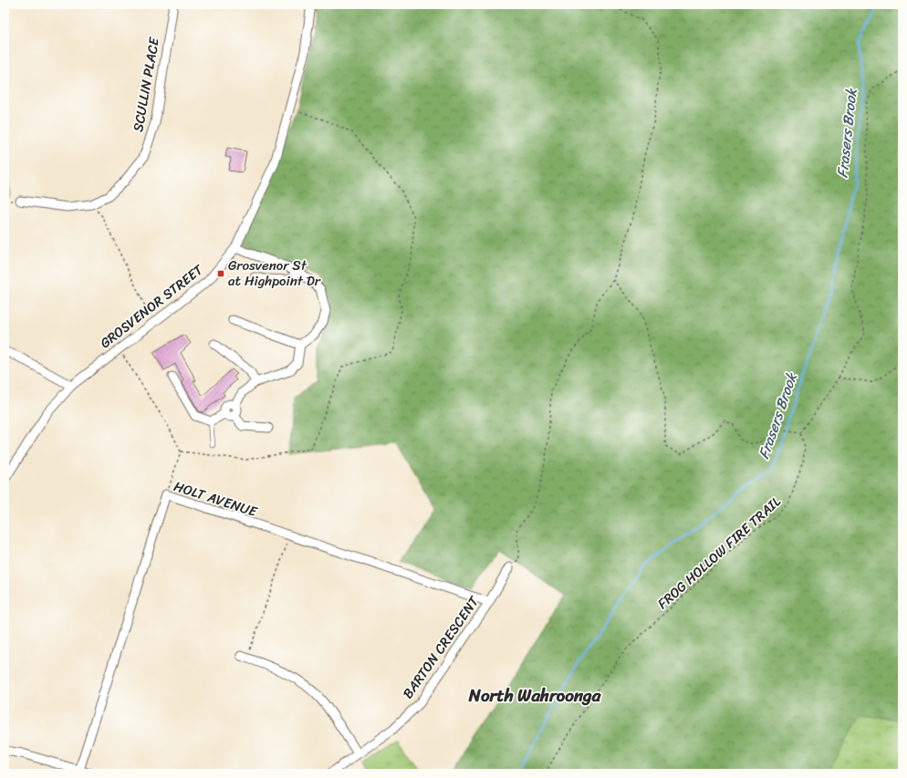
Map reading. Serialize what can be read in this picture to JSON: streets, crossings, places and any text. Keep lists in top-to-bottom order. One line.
{"streets":{"street":["SCULLIN PLACE","GROSVENOR STREET","HOLT AVENUE","BARTON CRESCENT"],"path":["FROG HOLLOW FIRE TRAIL"]},"crossings":[["HOLT AVENUE","BARTON CRESCENT"]],"districts":["North Wahroonga"],"water":["Frasers Brook"],"places":{"transit":["Grosvenor St at Highpoint Dr"]}}
